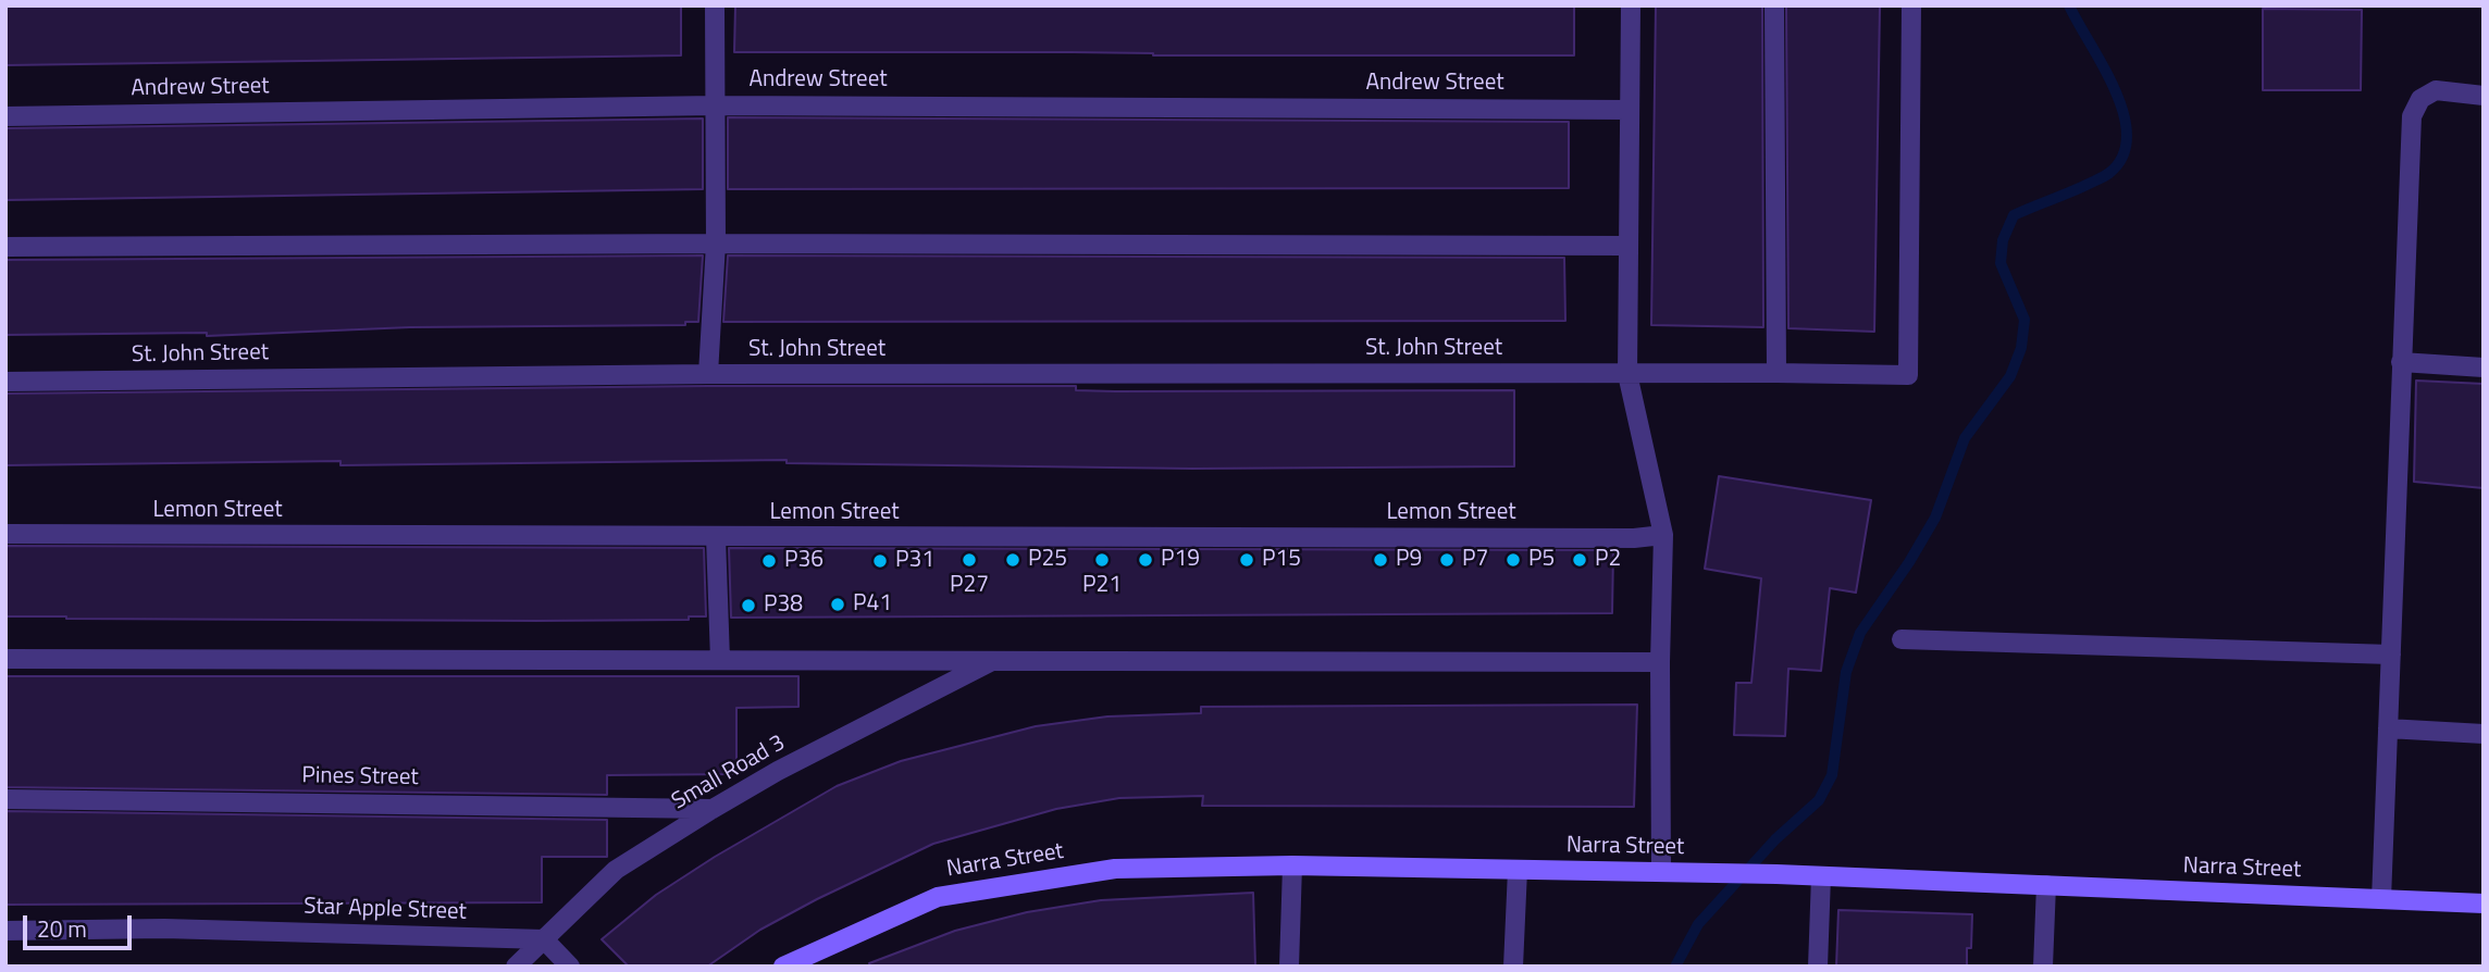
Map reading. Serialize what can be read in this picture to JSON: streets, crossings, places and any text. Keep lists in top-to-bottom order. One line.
{"streets":{"street":["Andrew Street","St. John Street","Lemon Street","Small Road 3","Pines Street","Narra Street","Star Apple Street"]},"crossings":[["Small Road 3","Pines Street"],["Small Road 3","Star Apple Street"]],"places":["P27","P25","P21","P19","P15","P9","P7","P5","P2","P36","P31","P41","P38"],"scale_bar":"20 m"}
